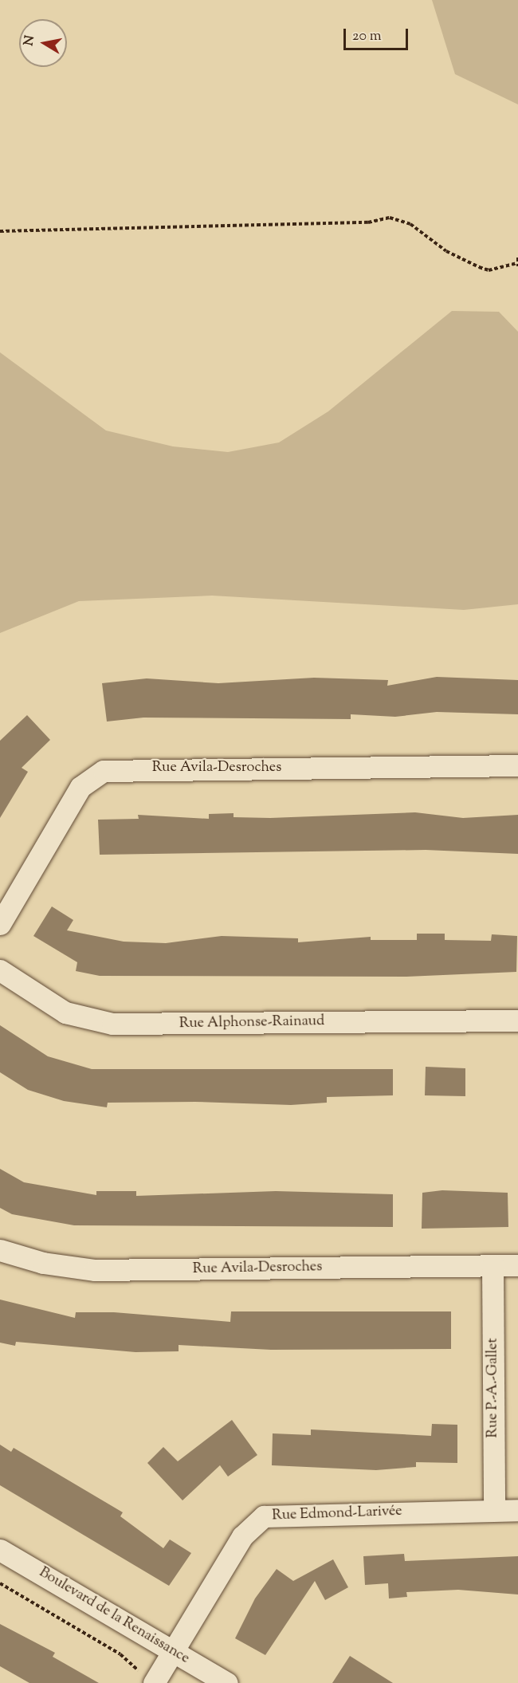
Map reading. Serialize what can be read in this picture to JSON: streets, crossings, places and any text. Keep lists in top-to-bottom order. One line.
{"streets":{"street":["Rue Avila-Desroches","Rue Alphonse-Rainaud","Rue P.-A.-Gallet","Rue Edmond-Larivée","Boulevard de la Renaissance"]},"crossings":[["Rue Avila-Desroches","Rue P.-A.-Gallet"],["Rue P.-A.-Gallet","Rue Edmond-Larivée"],["Rue Edmond-Larivée","Boulevard de la Renaissance"]],"scale_bar":"20 m","north":"left"}
